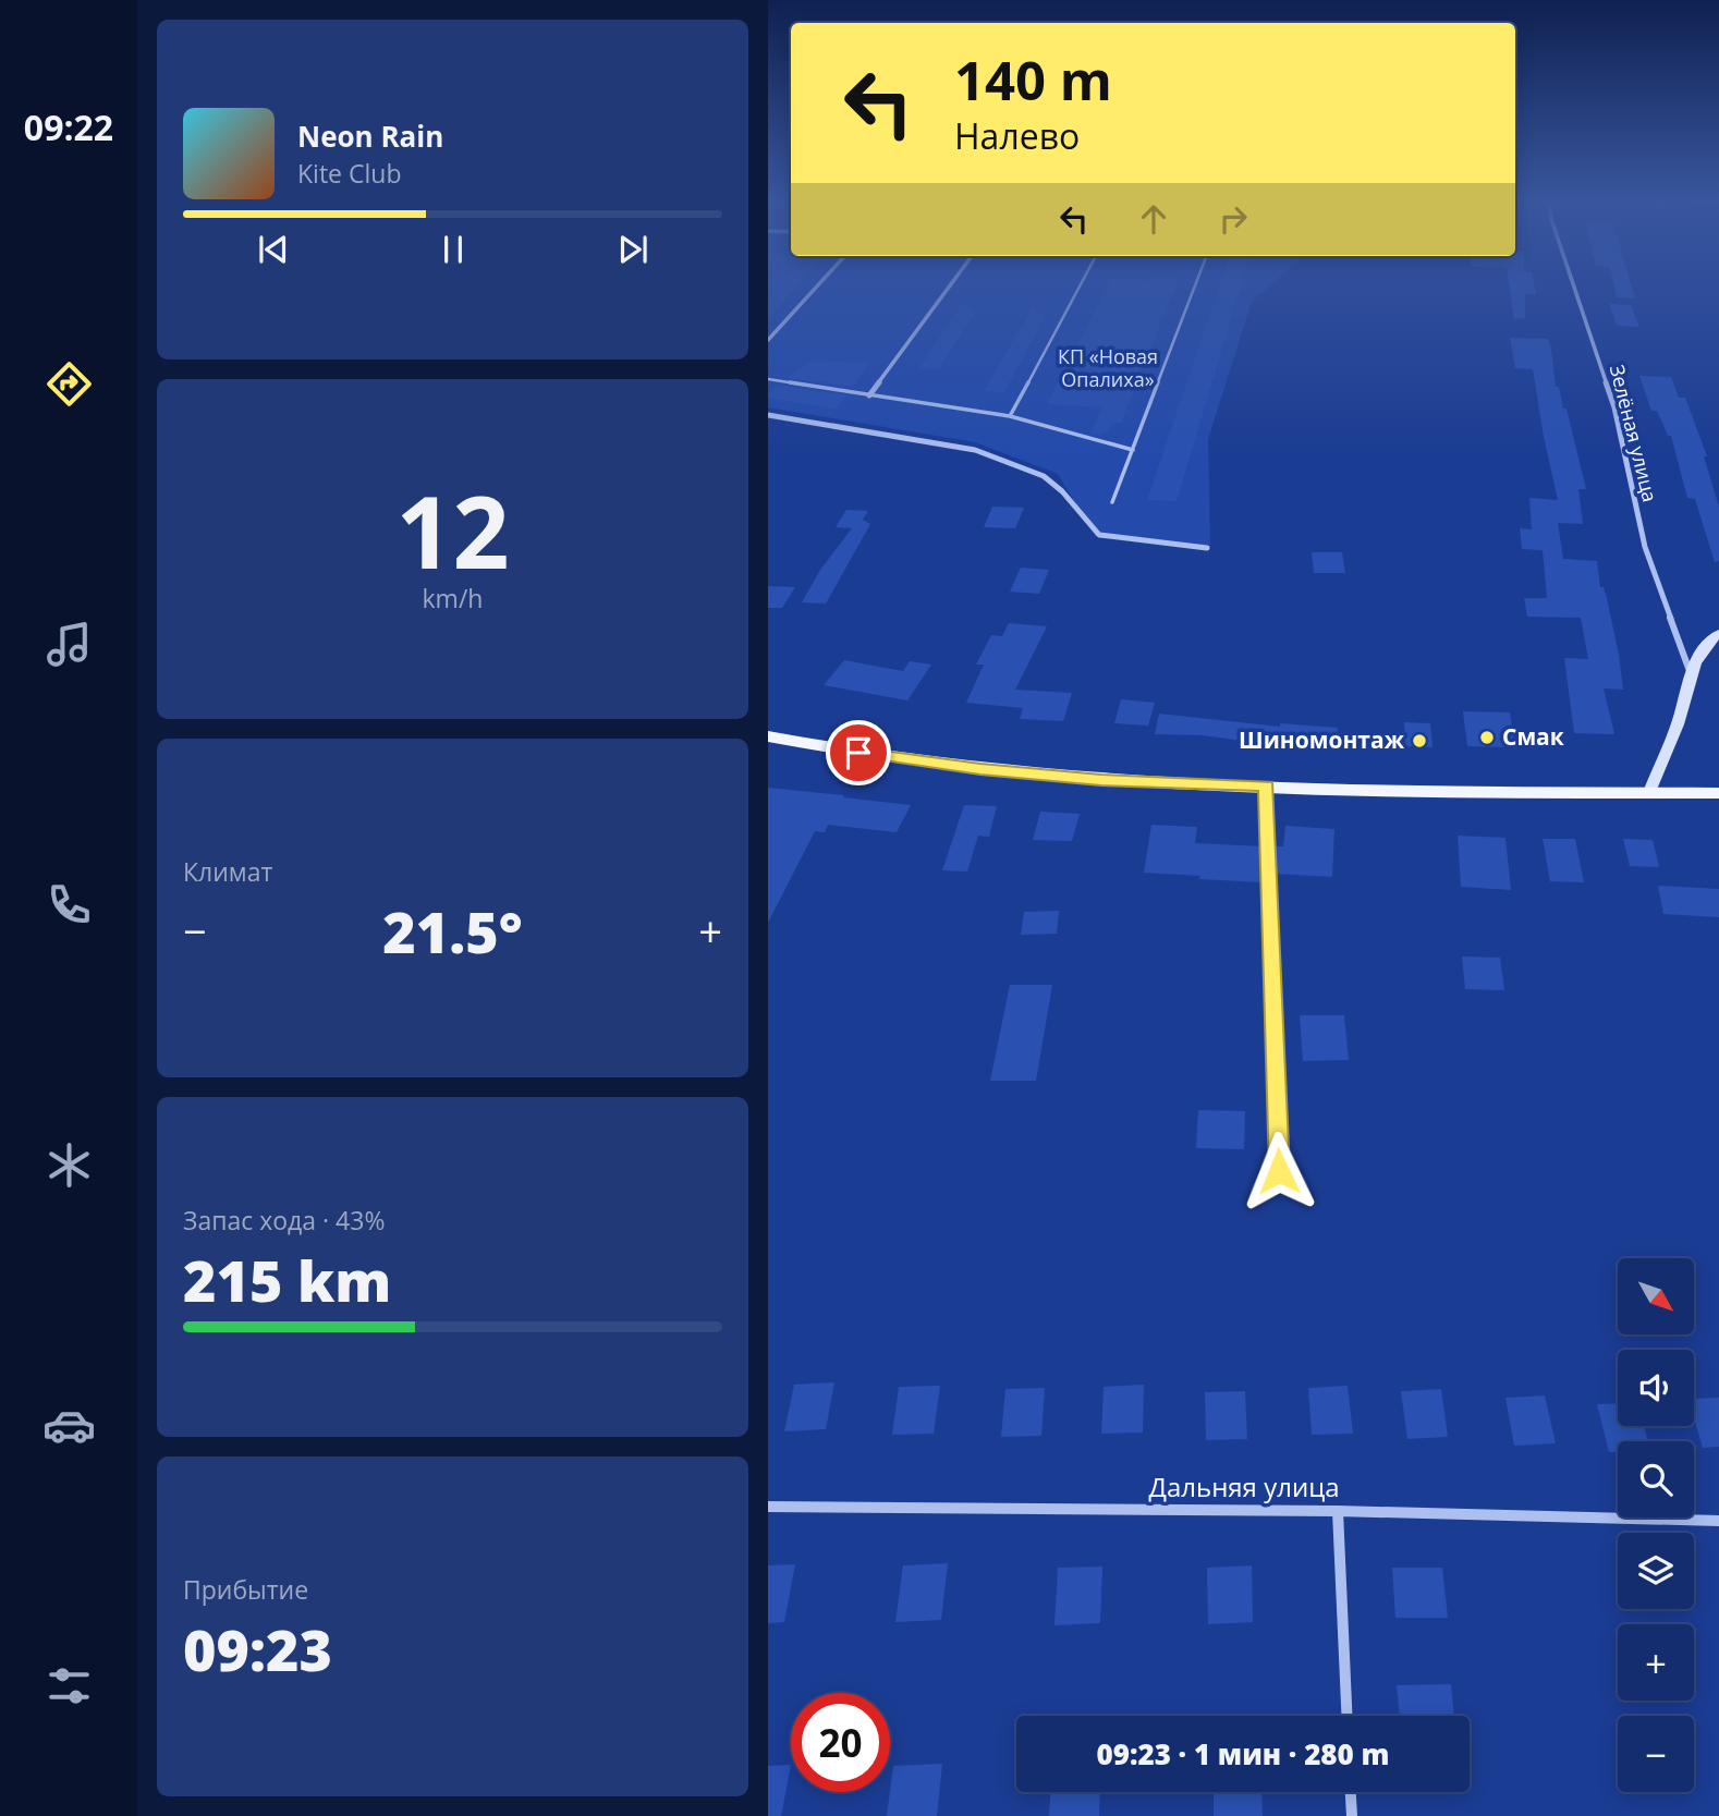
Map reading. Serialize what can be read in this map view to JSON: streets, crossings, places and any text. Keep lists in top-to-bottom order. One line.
{"streets":{"street":["Зелёная улица","Дальняя улица"]},"parks":["КП «Новая Опалиха»"],"places":["Смак","Шиномонтаж"],"north":"bottom right","page":{"tabs":"09:22","turn":["140 m","Налево"],"song":["Neon Rain","Kite Club"],"tile":[["12","km/h"],"Климат",["Запас хода · 43%","215 km"],["Прибытие","09:23"]],"heat":["−","21.5°","+"],"map_buttons":["+","−"],"limit":"20","trip":"09:23 · 1 мин · 280 m"}}
